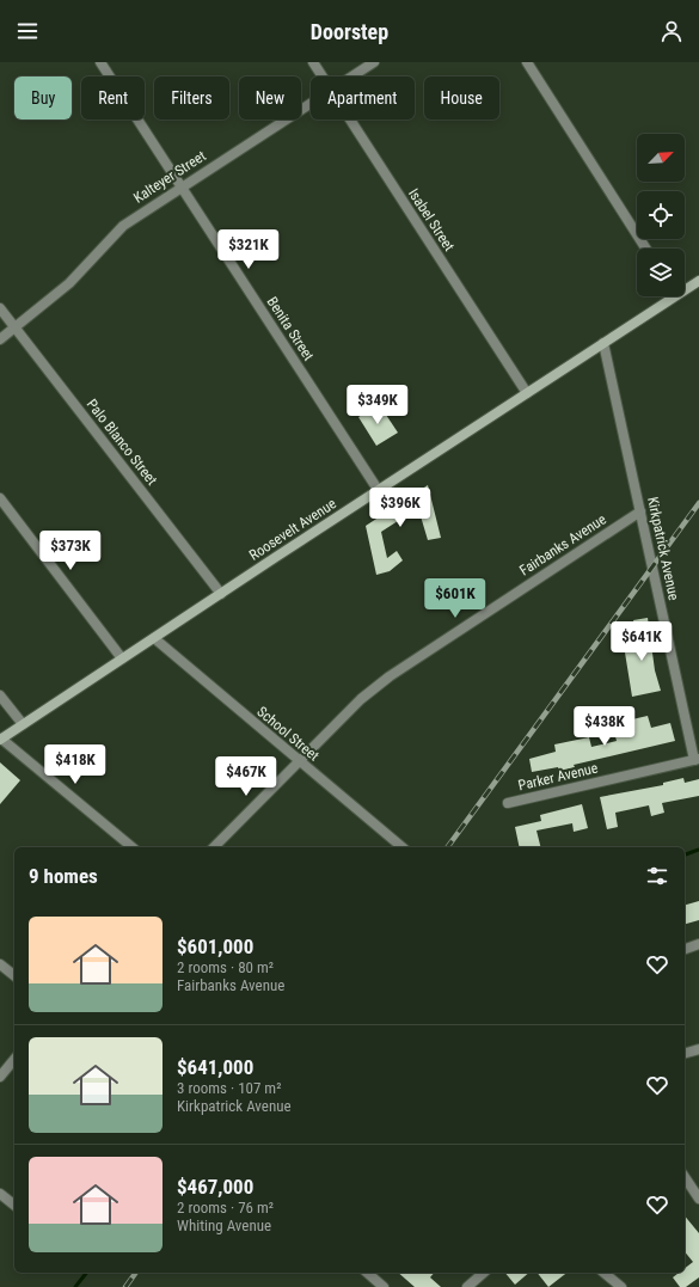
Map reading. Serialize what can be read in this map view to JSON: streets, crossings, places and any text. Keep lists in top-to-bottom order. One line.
{"streets":{"main road":["Roosevelt Avenue"],"street":["Kalteyer Street","Isabel Street","Benita Street","Palo Blanco Street","Fairbanks Avenue","Kirkpatrick Avenue","School Street","Parker Avenue"]},"crossings":[["Kalteyer Street","Benita Street"],["Kalteyer Street","Palo Blanco Street"],["Isabel Street","Roosevelt Avenue"],["Benita Street","Roosevelt Avenue"],["Palo Blanco Street","Roosevelt Avenue"],["Roosevelt Avenue","Kirkpatrick Avenue"],["Roosevelt Avenue","School Street"],["Fairbanks Avenue","Kirkpatrick Avenue"],["Fairbanks Avenue","School Street"],["Kirkpatrick Avenue","Parker Avenue"]],"north":"top right","page":{"header":"Doorstep","chip":["Buy","Rent","Filters","New","Apartment","House"],"price":["$321K","$349K","$396K","$373K","$601K","$641K","$438K","$418K","$467K"],"heading":"9 homes","list":[{"name":"$601,000","note":"2 rooms · 80 m² · Fairbanks Avenue"},{"name":"$641,000","note":"3 rooms · 107 m² · Kirkpatrick Avenue"},{"name":"$467,000","note":"2 rooms · 76 m² · Whiting Avenue"}]}}
